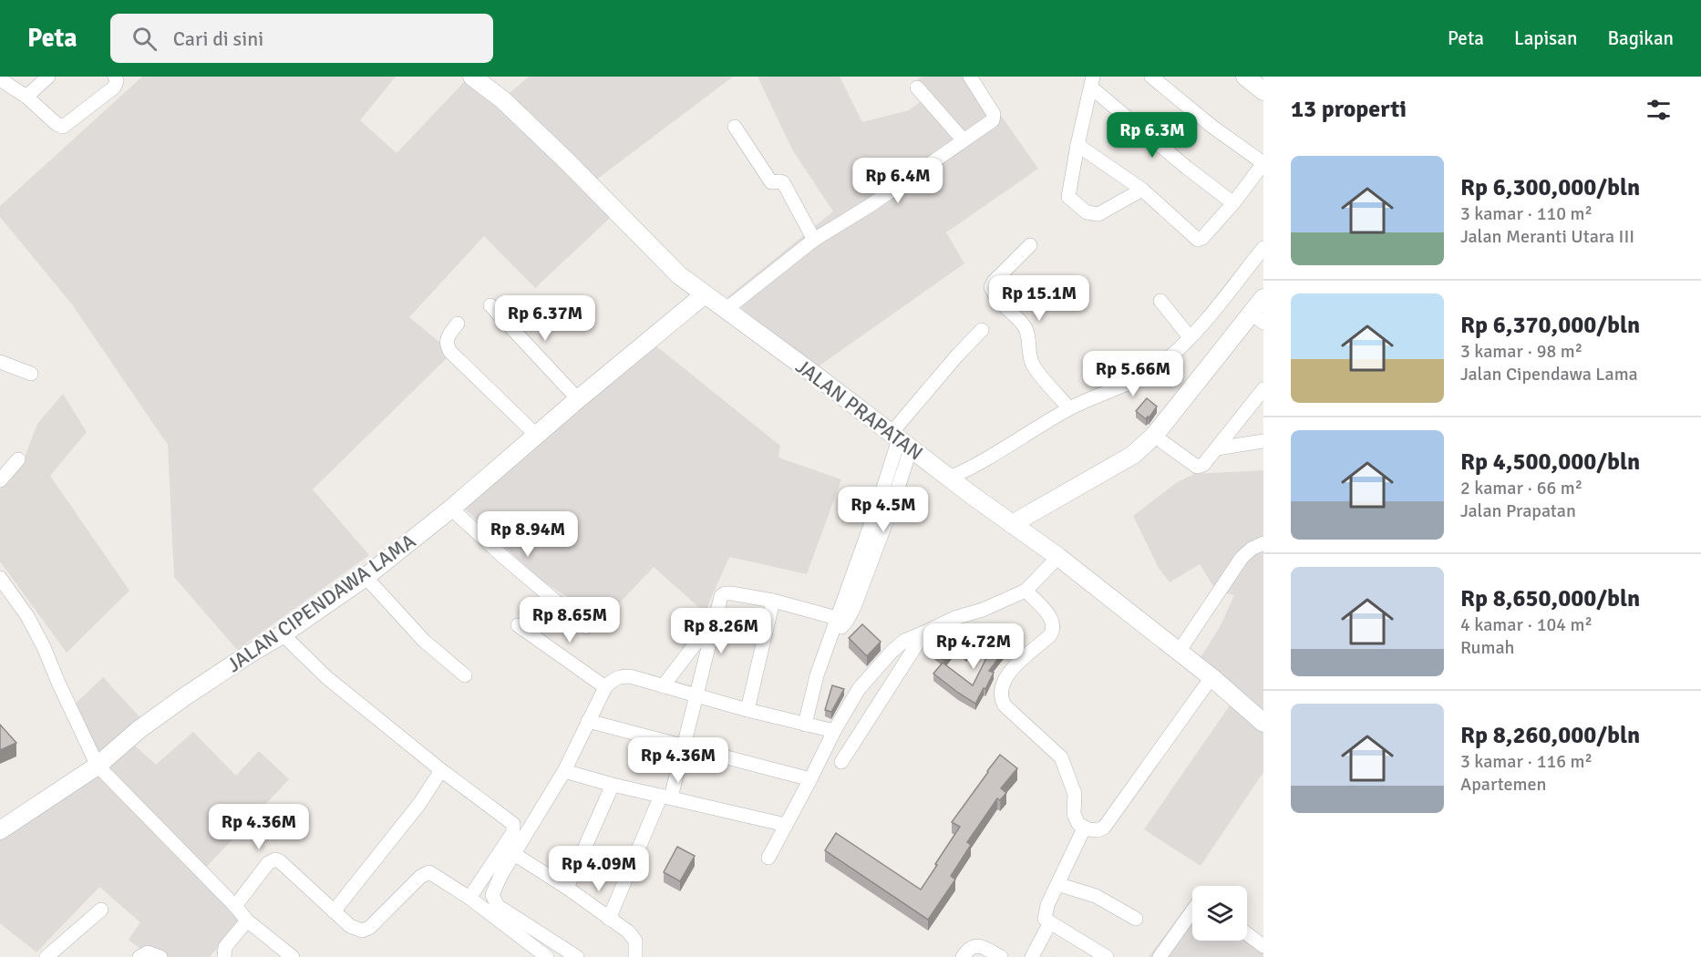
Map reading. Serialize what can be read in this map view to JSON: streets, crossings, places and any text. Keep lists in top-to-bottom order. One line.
{"streets":{"street":["JALAN PRAPATAN","JALAN CIPENDAWA LAMA"]},"crossings":[["JALAN PRAPATAN","JALAN CIPENDAWA LAMA"]],"page":{"header":"Peta","search":"Cari di sini","nav":["Peta","Lapisan","Bagikan"],"heading":"13 properti","price":["Rp 6.3M","Rp 6.4M","Rp 15.1M","Rp 6.37M","Rp 5.66M","Rp 4.5M","Rp 8.94M","Rp 8.65M","Rp 8.26M","Rp 4.72M","Rp 4.36M","Rp 4.36M","Rp 4.09M"],"list":[{"name":"Rp 6,300,000/bln","note":"3 kamar · 110 m² · Jalan Meranti Utara III"},{"name":"Rp 6,370,000/bln","note":"3 kamar · 98 m² · Jalan Cipendawa Lama"},{"name":"Rp 4,500,000/bln","note":"2 kamar · 66 m² · Jalan Prapatan"},{"name":"Rp 8,650,000/bln","note":"4 kamar · 104 m² · Rumah"},{"name":"Rp 8,260,000/bln","note":"3 kamar · 116 m² · Apartemen"}]}}
